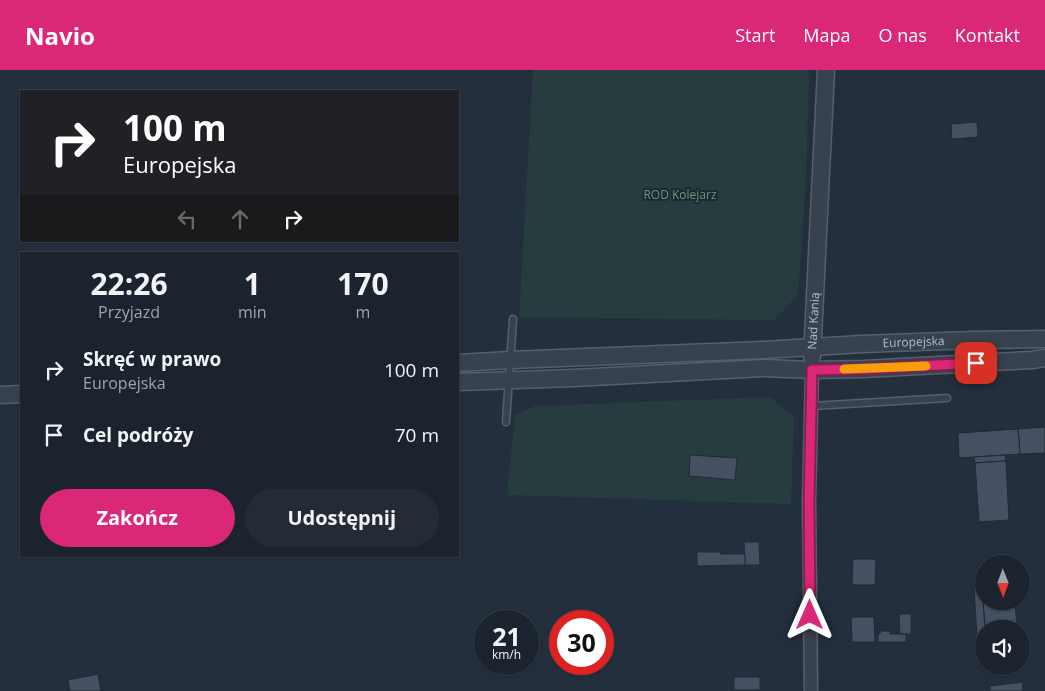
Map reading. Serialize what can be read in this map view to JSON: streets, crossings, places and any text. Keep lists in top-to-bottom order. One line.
{"streets":{"street":["Nad Kanią","Europejska"]},"crossings":[["Nad Kanią","Europejska"]],"parks":["ROD Kolejarz"],"north":"bottom","page":{"header":"Navio","nav":["Start","Mapa","O nas","Kontakt"],"turn":["100 m","Europejska"],"eta":["22:26","Przyjazd","1","min","170","m"],"list":[{"name":"Skręć w prawo","note":"Europejska","value":"100 m"},{"name":"Cel podróży","value":"70 m"}],"buttons":["Zakończ","Udostępnij"],"speed":"21 km/h","limit":"30"}}
